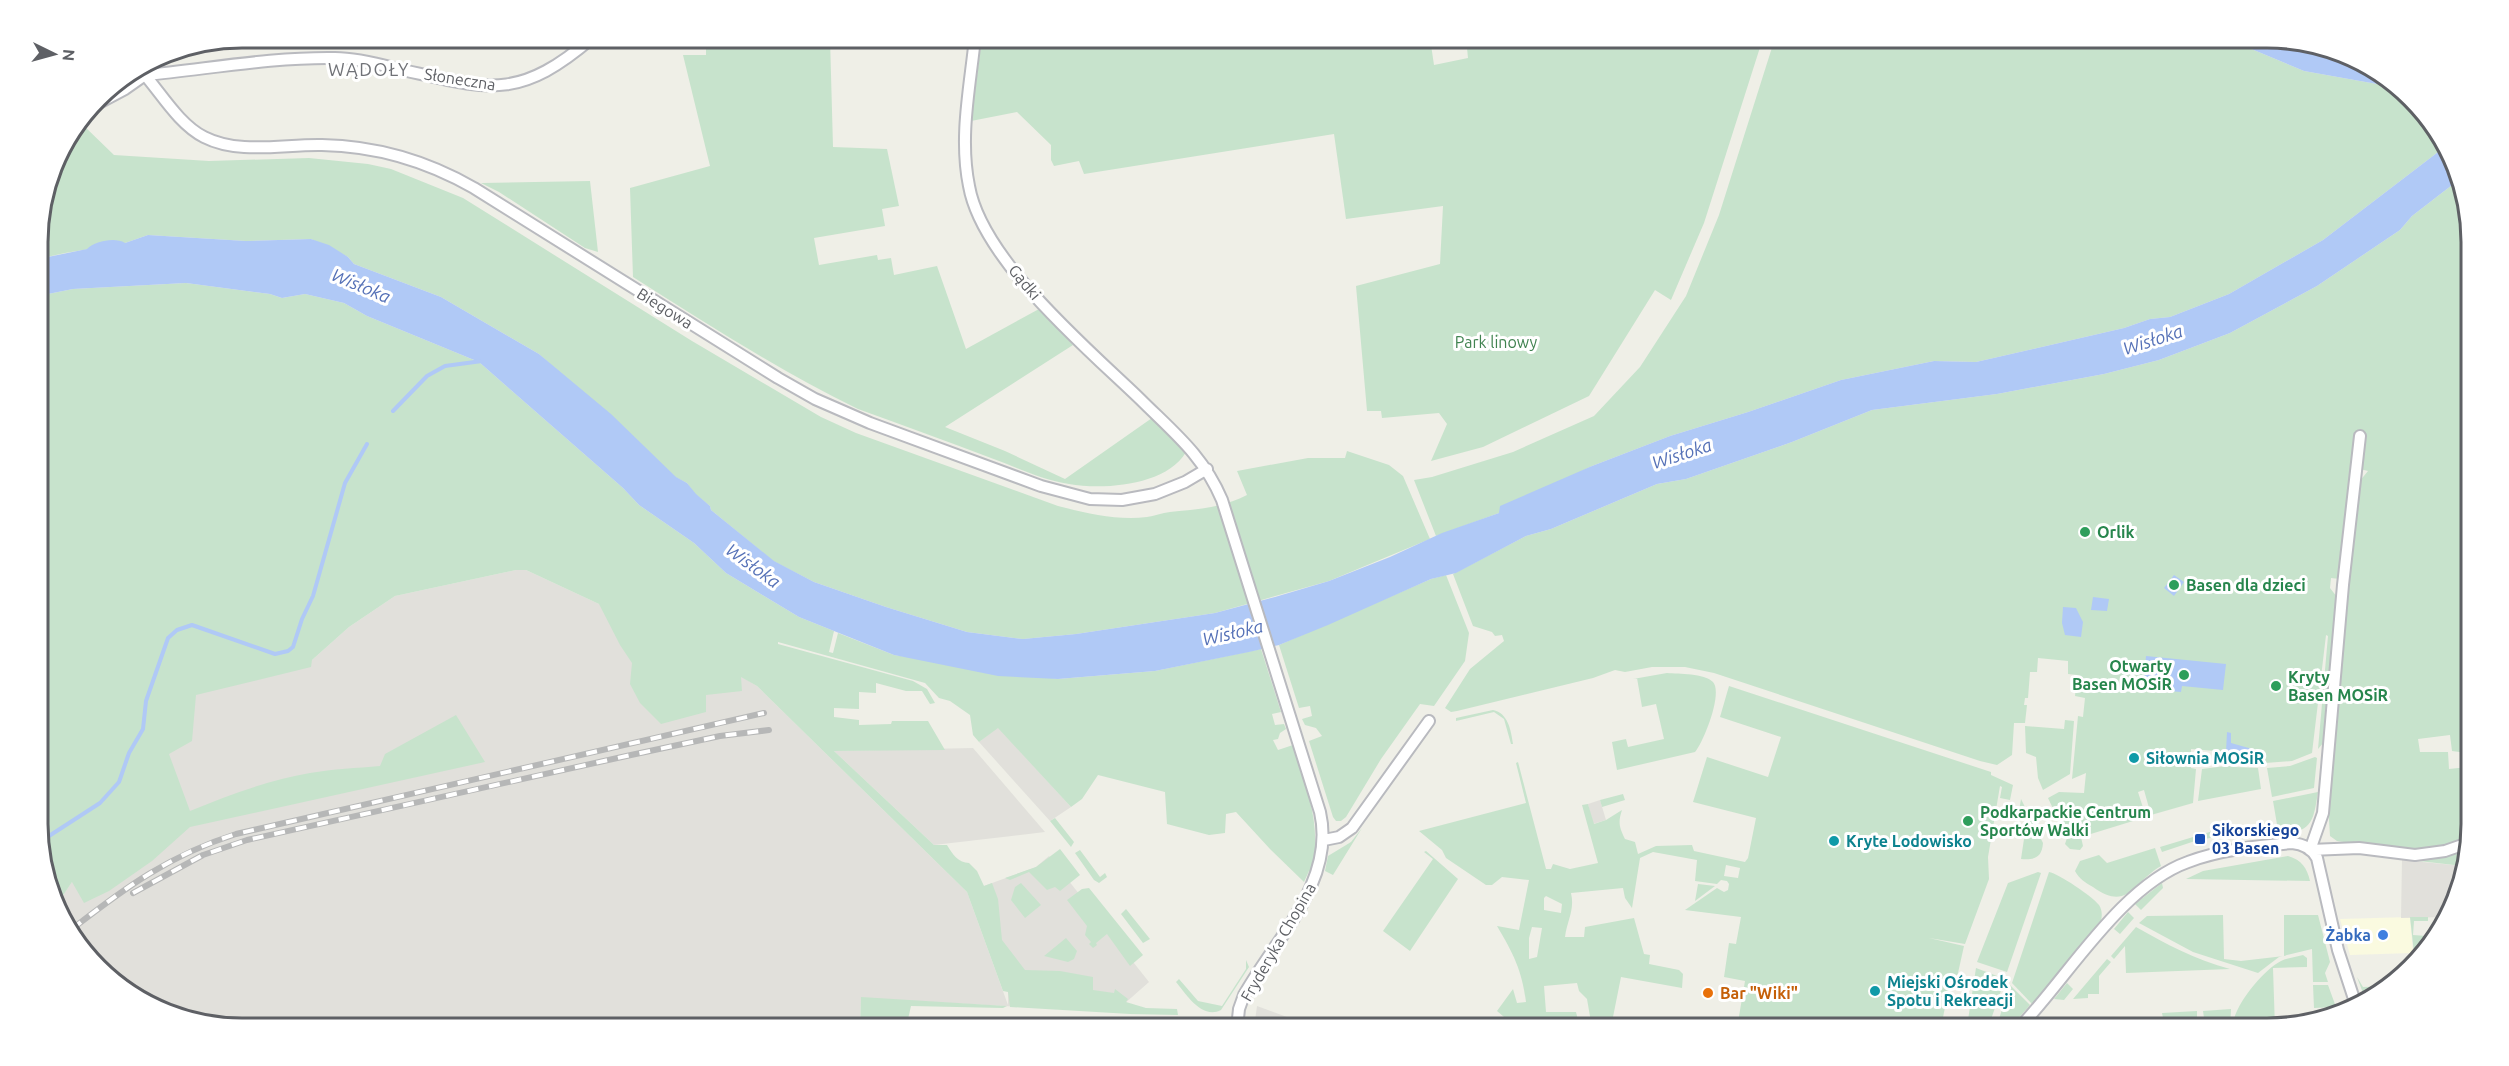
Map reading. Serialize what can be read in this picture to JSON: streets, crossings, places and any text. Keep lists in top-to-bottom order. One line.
{"streets":{"street":["Słoneczna","Gądki","Biegowa","Fryderyka Chopina"]},"crossings":[["Gądki","Biegowa"],["Gądki","Fryderyka Chopina"]],"districts":["WĄDOŁY"],"water":["Wisłoka"],"parks":["Park linowy"],"places":{"other":["Orlik","Basen dla dzieci","Otwarty Basen MOSiR","Kryty Basen MOSiR","Siłownia MOSiR","Podkarpackie Centrum Sportów Walki","Kryte Lodowisko","Żabka","Miejski Ośrodek Spotu i Rekreacji","Bar \"Wiki\""],"transit":["Sikorskiego 03 Basen"]},"north":"right"}
